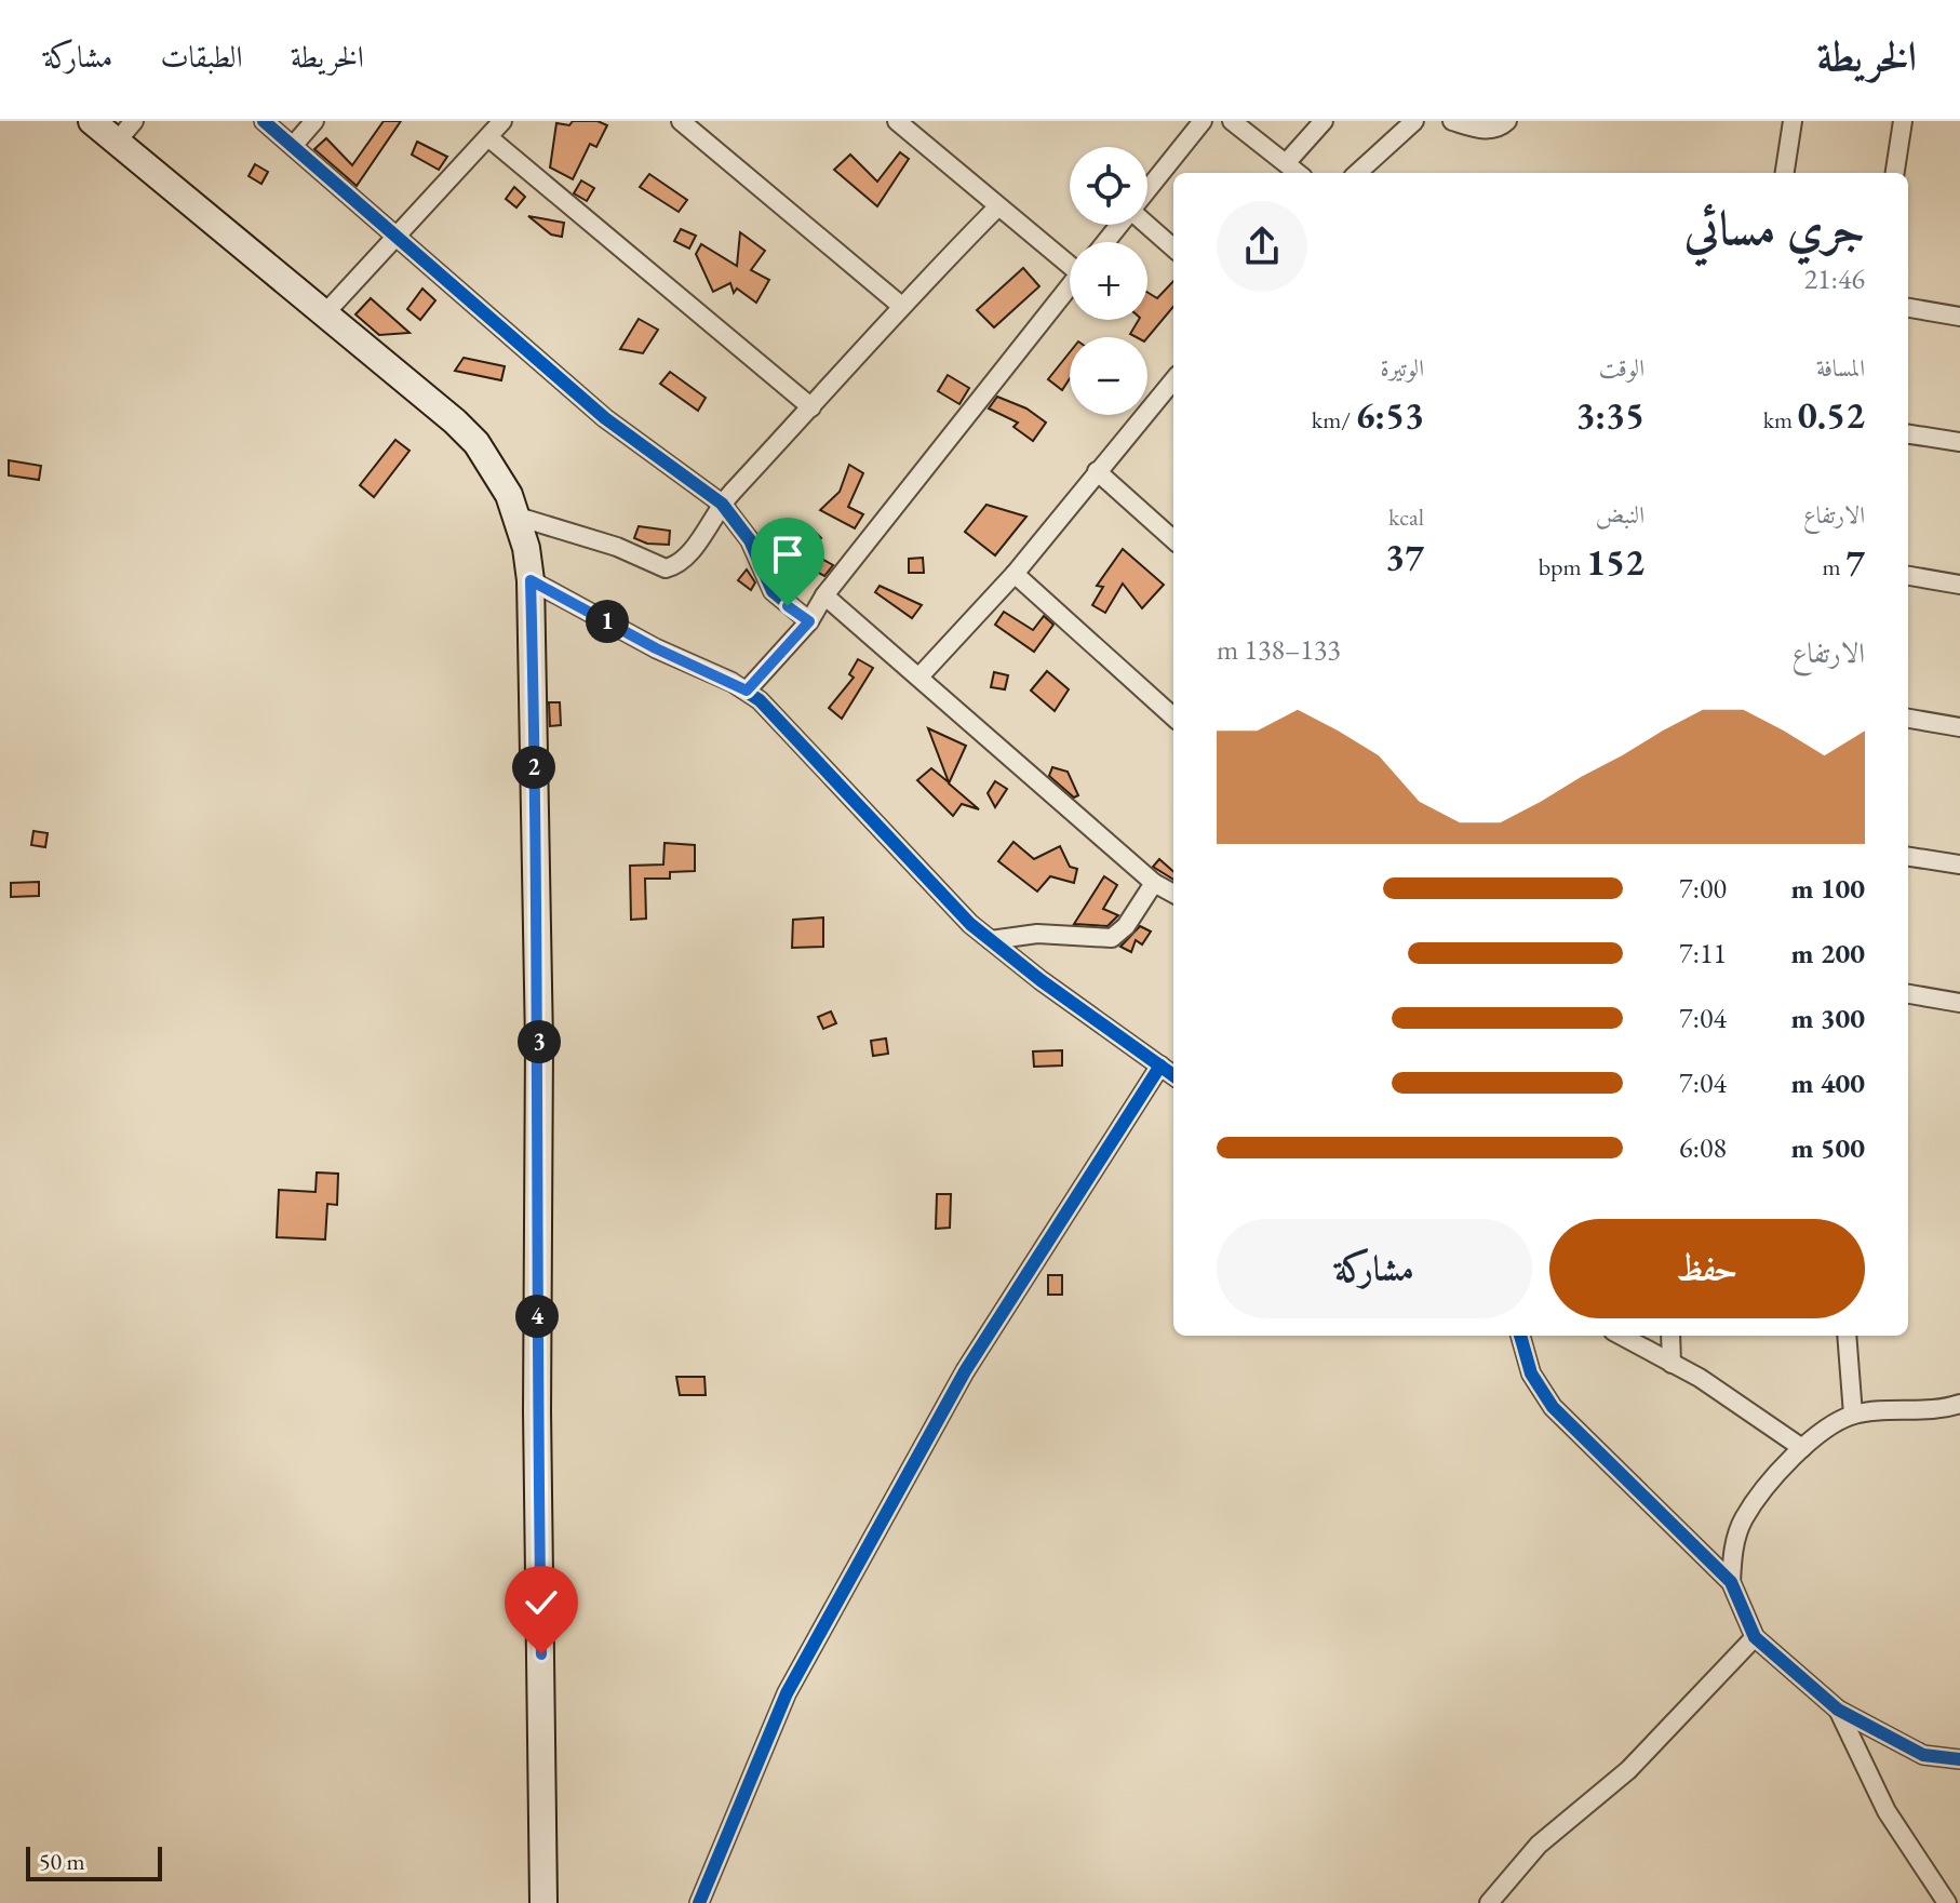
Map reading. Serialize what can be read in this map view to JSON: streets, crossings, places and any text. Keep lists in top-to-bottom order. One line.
{"scale_bar":"50 m","page":{"header":"الخريطة","nav":["الخريطة","الطبقات","مشاركة"],"map_buttons":["+","−"],"heading":["جري مسائي","21:46"],"stats":[["المسافة","0.52 km"],["الوقت","3:35"],["الوتيرة","6:53 /km"],["الارتفاع","7 m"],["النبض","152 bpm"],["kcal","37"]],"pins":["1","2","3","4"],"chart":["الارتفاع","133–138 m"],"list":[{"name":"100 m","note":"7:00"},{"name":"200 m","note":"7:11"},{"name":"300 m","note":"7:04"},{"name":"400 m","note":"7:04"},{"name":"500 m","note":"6:08"}],"buttons":["حفظ","مشاركة"],"scale":"50 m"}}
